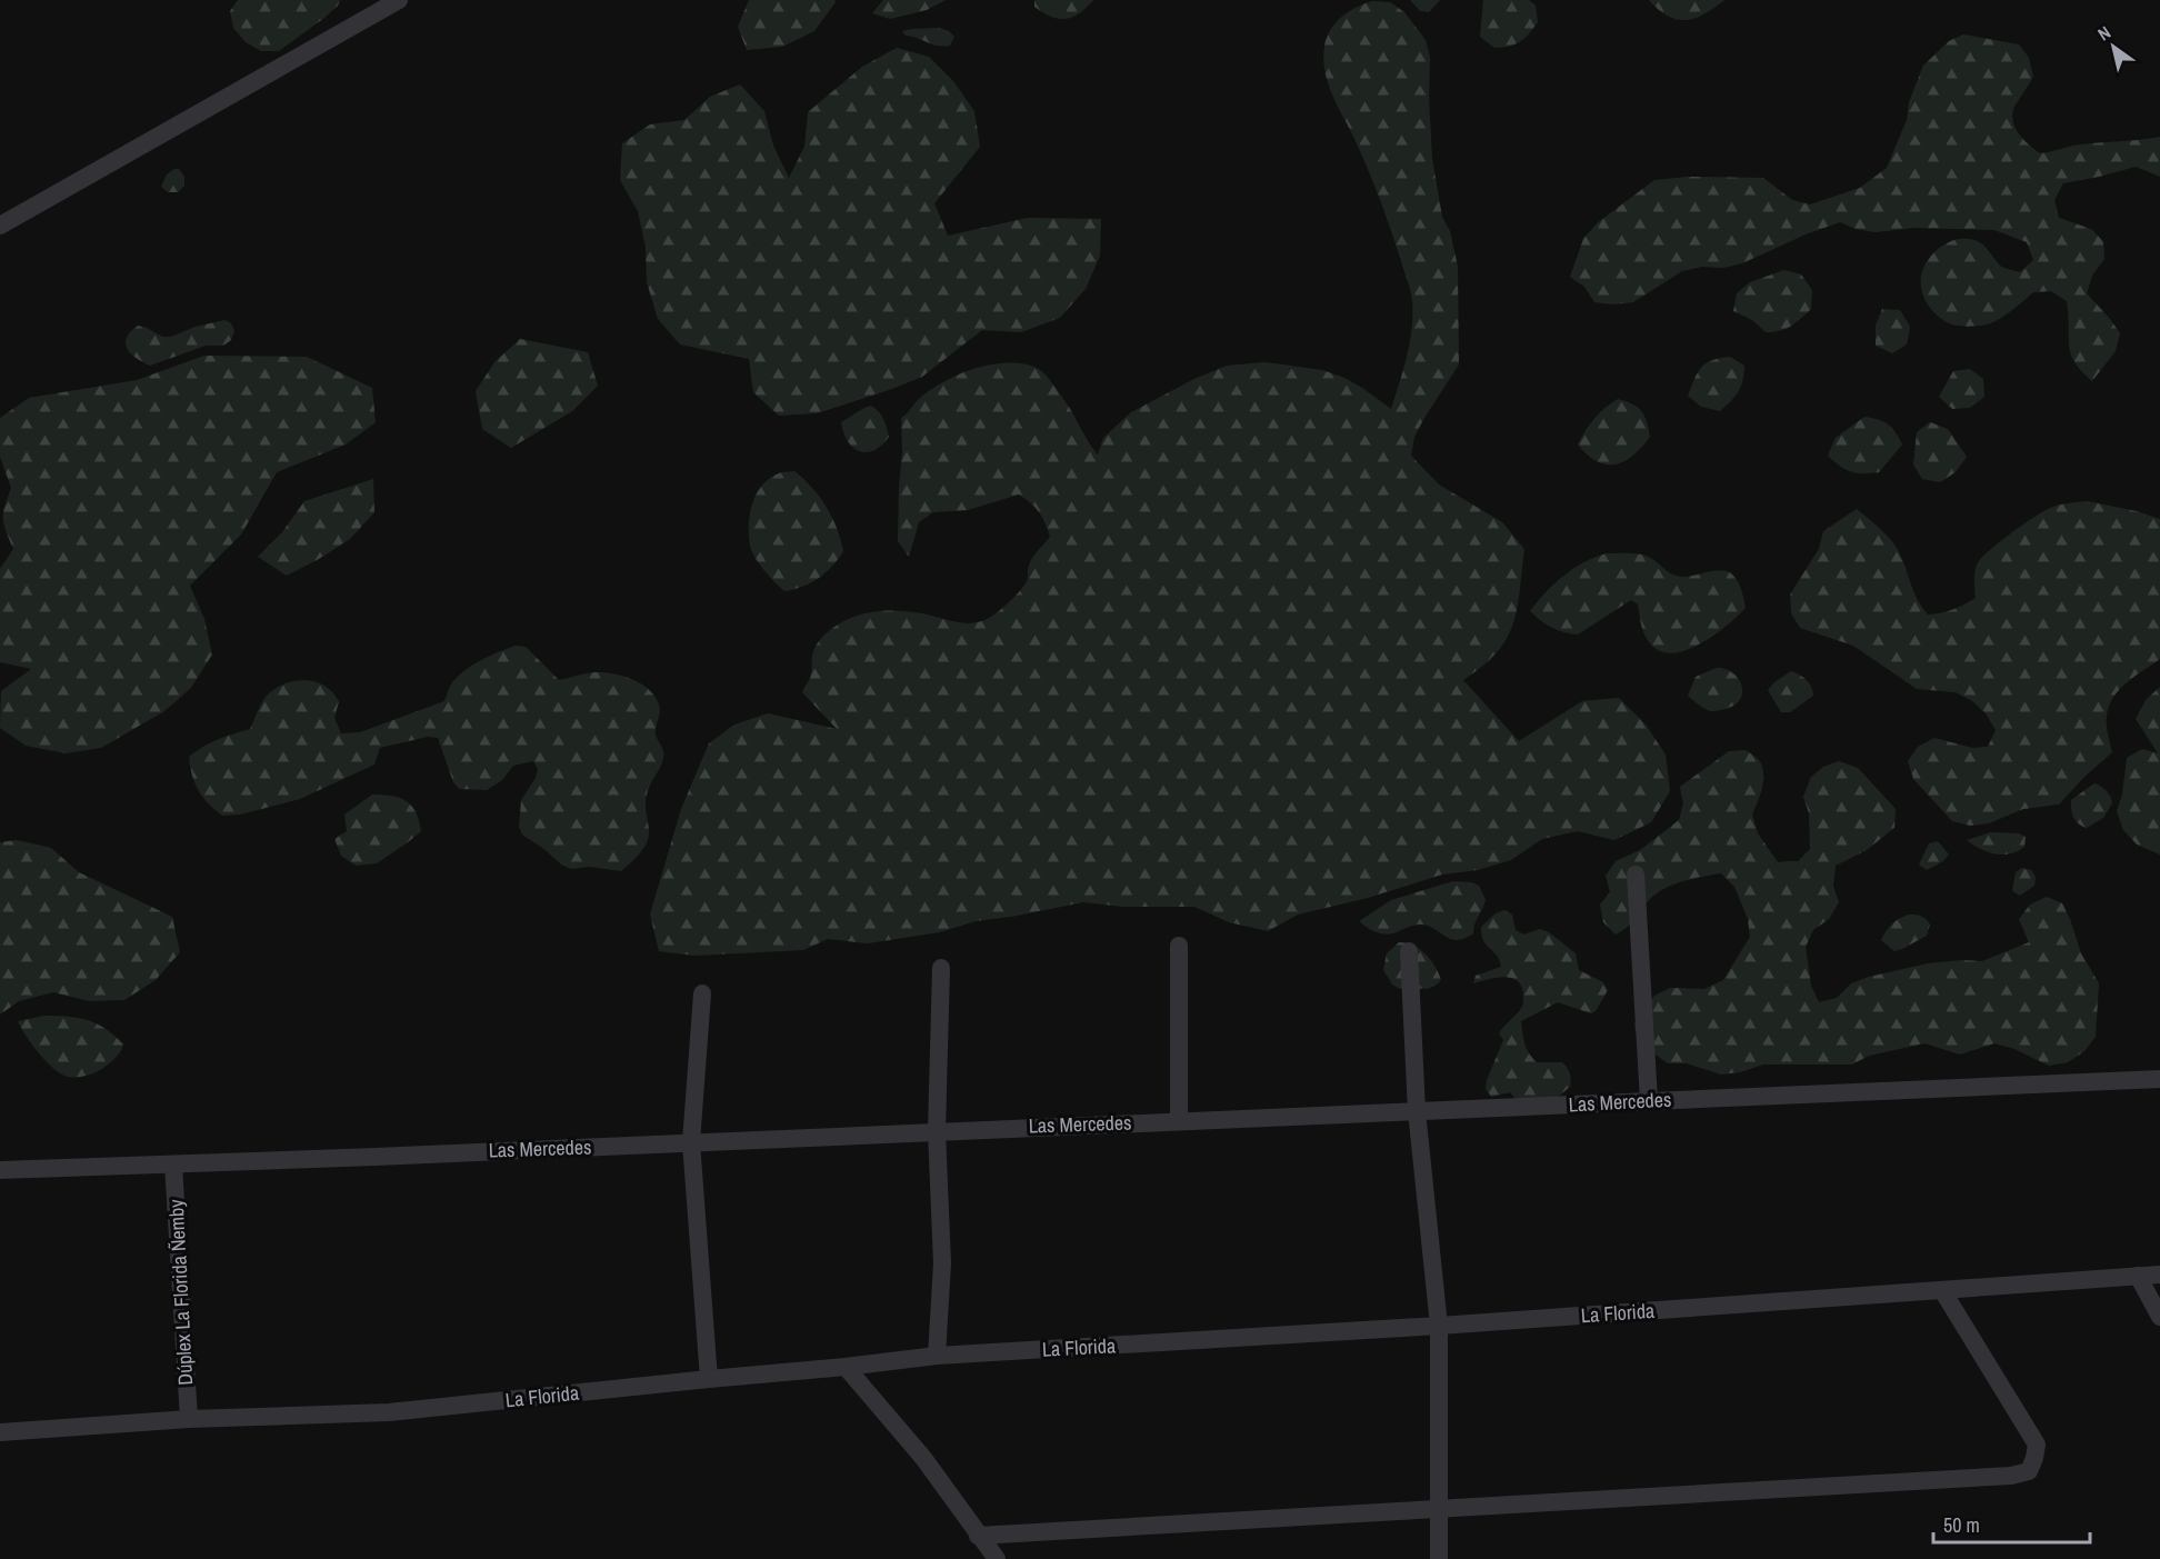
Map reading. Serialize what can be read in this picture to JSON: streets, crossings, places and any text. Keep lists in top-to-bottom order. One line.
{"streets":{"street":["Las Mercedes","Dúplex La Florida Ñemby","La Florida"]},"crossings":[["Las Mercedes","Dúplex La Florida Ñemby"],["Dúplex La Florida Ñemby","La Florida"]],"scale_bar":"50 m","north":"top left"}
